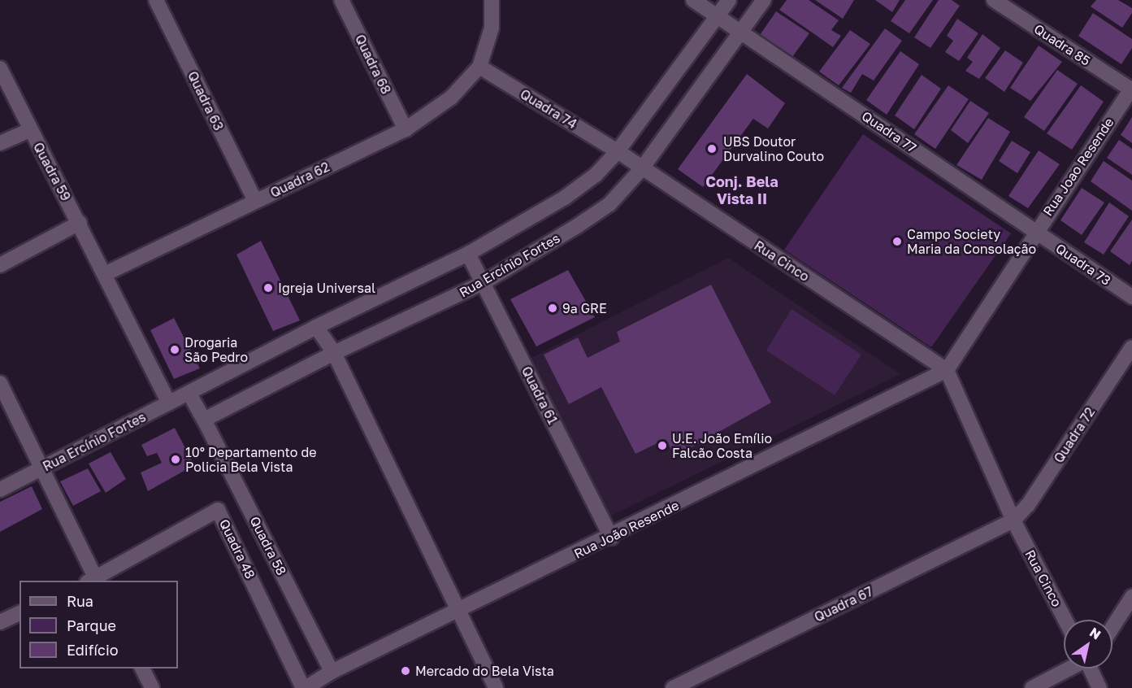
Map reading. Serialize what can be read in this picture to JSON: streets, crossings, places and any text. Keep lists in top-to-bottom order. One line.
{"streets":{"street":["Quadra 85","Quadra 68","Quadra 63","Quadra 74","Quadra 77","Rua Joao Resende","Quadra 59","Quadra 62","Rua Cinco","Quadra 73","Rua Ercínio Fortes","Quadra 61","Quadra 72","Rua João Resende","Quadra 58","Quadra 48","Quadra 67"]},"crossings":[["Quadra 85","Rua Joao Resende"],["Quadra 68","Quadra 62"],["Quadra 63","Quadra 62"],["Quadra 74","Quadra 62"],["Quadra 74","Rua Cinco"],["Quadra 74","Rua Ercínio Fortes"],["Quadra 77","Rua Joao Resende"],["Quadra 77","Quadra 73"],["Quadra 77","Rua Ercínio Fortes"],["Rua Joao Resende","Rua Cinco"],["Rua Joao Resende","Quadra 73"],["Rua Joao Resende","Rua João Resende"],["Quadra 59","Quadra 62"],["Quadra 59","Rua Ercínio Fortes"],["Rua Cinco","Rua Ercínio Fortes"],["Rua Cinco","Quadra 72"],["Rua Cinco","Rua João Resende"],["Rua Cinco","Quadra 67"],["Rua Ercínio Fortes","Quadra 61"],["Rua Ercínio Fortes","Quadra 58"],["Rua Ercínio Fortes","Quadra 48"],["Quadra 61","Rua João Resende"],["Quadra 72","Quadra 67"],["Rua João Resende","Quadra 58"],["Rua João Resende","Quadra 48"]],"districts":["Conj. Bela Vista II"],"places":["UBS Doutor Durvalino Couto","Campo Society Maria da Consolação","Igreja Universal","9ª GRE","Drogaria São Pedro","U.E. João Emílio Falcão Costa","10° Departamento de Policia Bela Vista","Mercado do Bela Vista"],"legend":["Rua","Parque","Edifício"],"north":"top right"}
